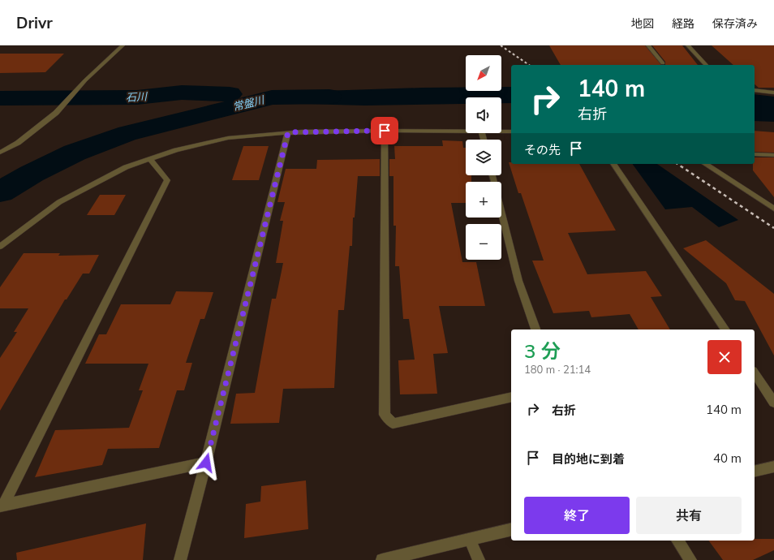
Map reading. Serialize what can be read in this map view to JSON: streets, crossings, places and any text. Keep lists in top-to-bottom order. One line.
{"water":["石川","常盤川"],"north":"bottom left","page":{"header":"Drivr","nav":["地図","経路","保存済み"],"map_buttons":["+","−"],"turn":["140 m","右折"],"then":"その先","heading":["3 分","180 m · 21:14"],"list":[{"name":"右折","value":"140 m"},{"name":"目的地に到着","value":"40 m"}],"buttons":["終了","共有"]}}
